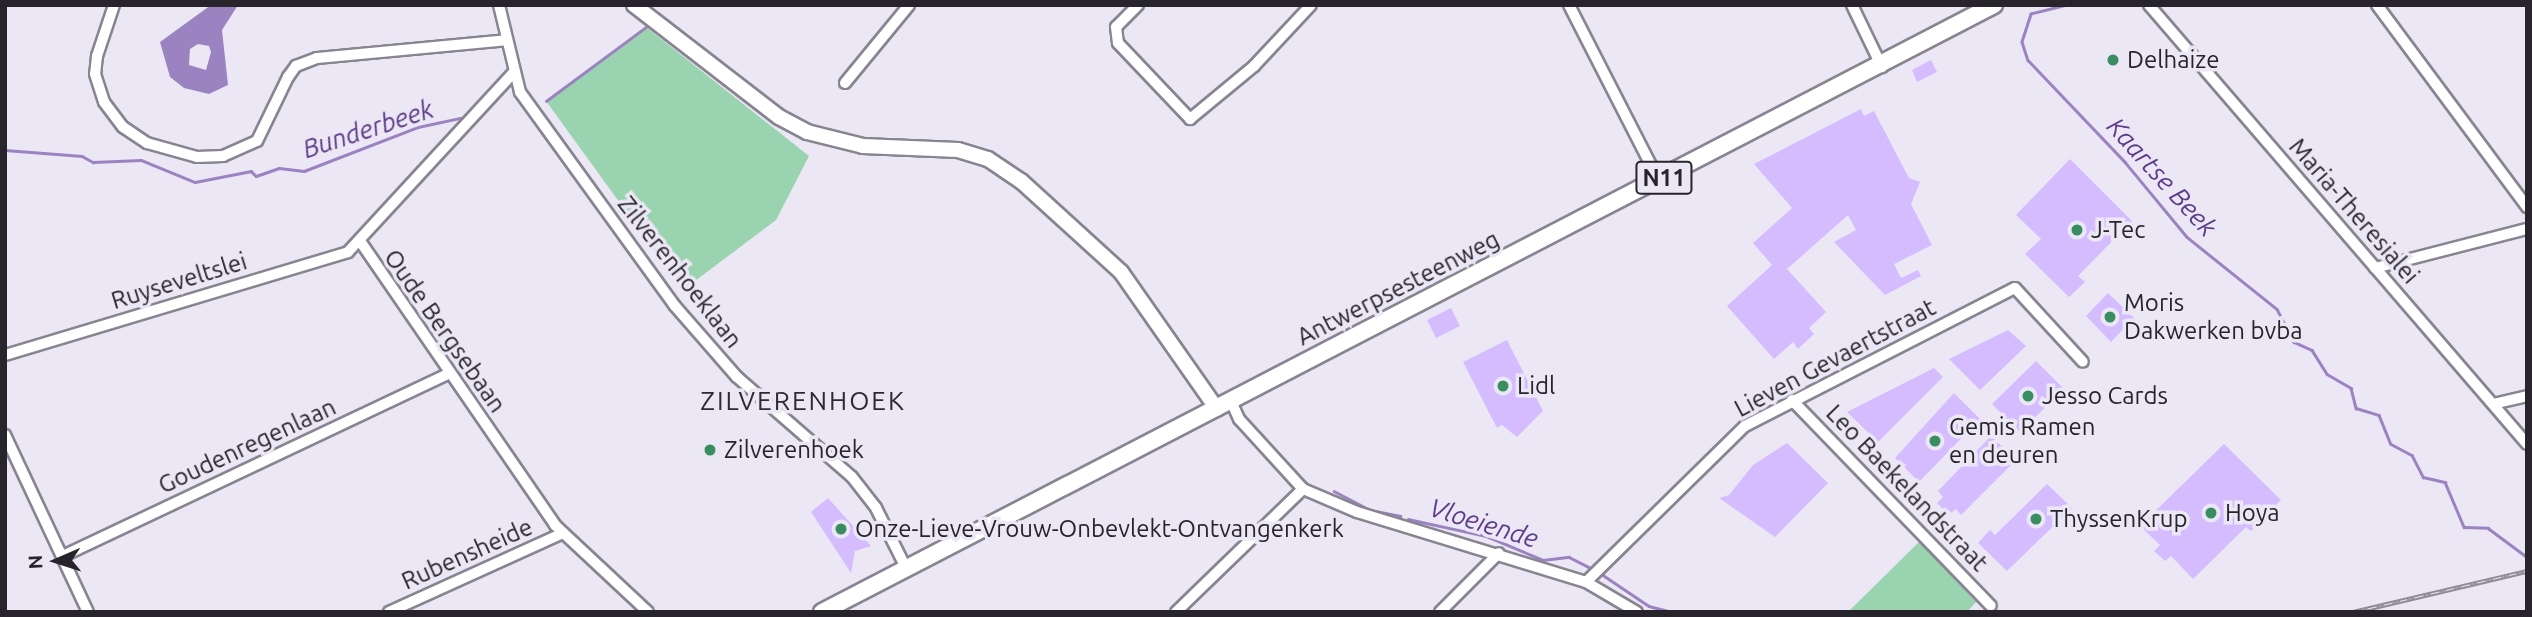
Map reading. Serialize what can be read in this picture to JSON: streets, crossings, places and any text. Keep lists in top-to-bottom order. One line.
{"streets":{"main road":["N11","Antwerpsesteenweg"],"street":["Maria-Theresialei","Zilverenhoeklaan","Ruyseveltslei","Oude Bergsebaan","Lieven Gevaertstraat","Goudenregenlaan","Leo Baekelandstraat","Rubensheide"]},"crossings":[["Zilverenhoeklaan","Antwerpsesteenweg"],["Zilverenhoeklaan","Oude Bergsebaan"],["Ruyseveltslei","Oude Bergsebaan"],["Oude Bergsebaan","Goudenregenlaan"],["Oude Bergsebaan","Rubensheide"],["Lieven Gevaertstraat","Leo Baekelandstraat"]],"districts":["ZILVERENHOEK"],"water":["Bunderbeek","Kaartse Beek","Vloeiende"],"places":["Delhaize","J-Tec","Moris Dakwerken bvba","Lidl","Jesso Cards","Gemis Ramen en deuren","Zilverenhoek","Hoya","ThyssenKrup","Onze-Lieve-Vrouw-Onbevlekt-Ontvangenkerk"],"north":"left"}
